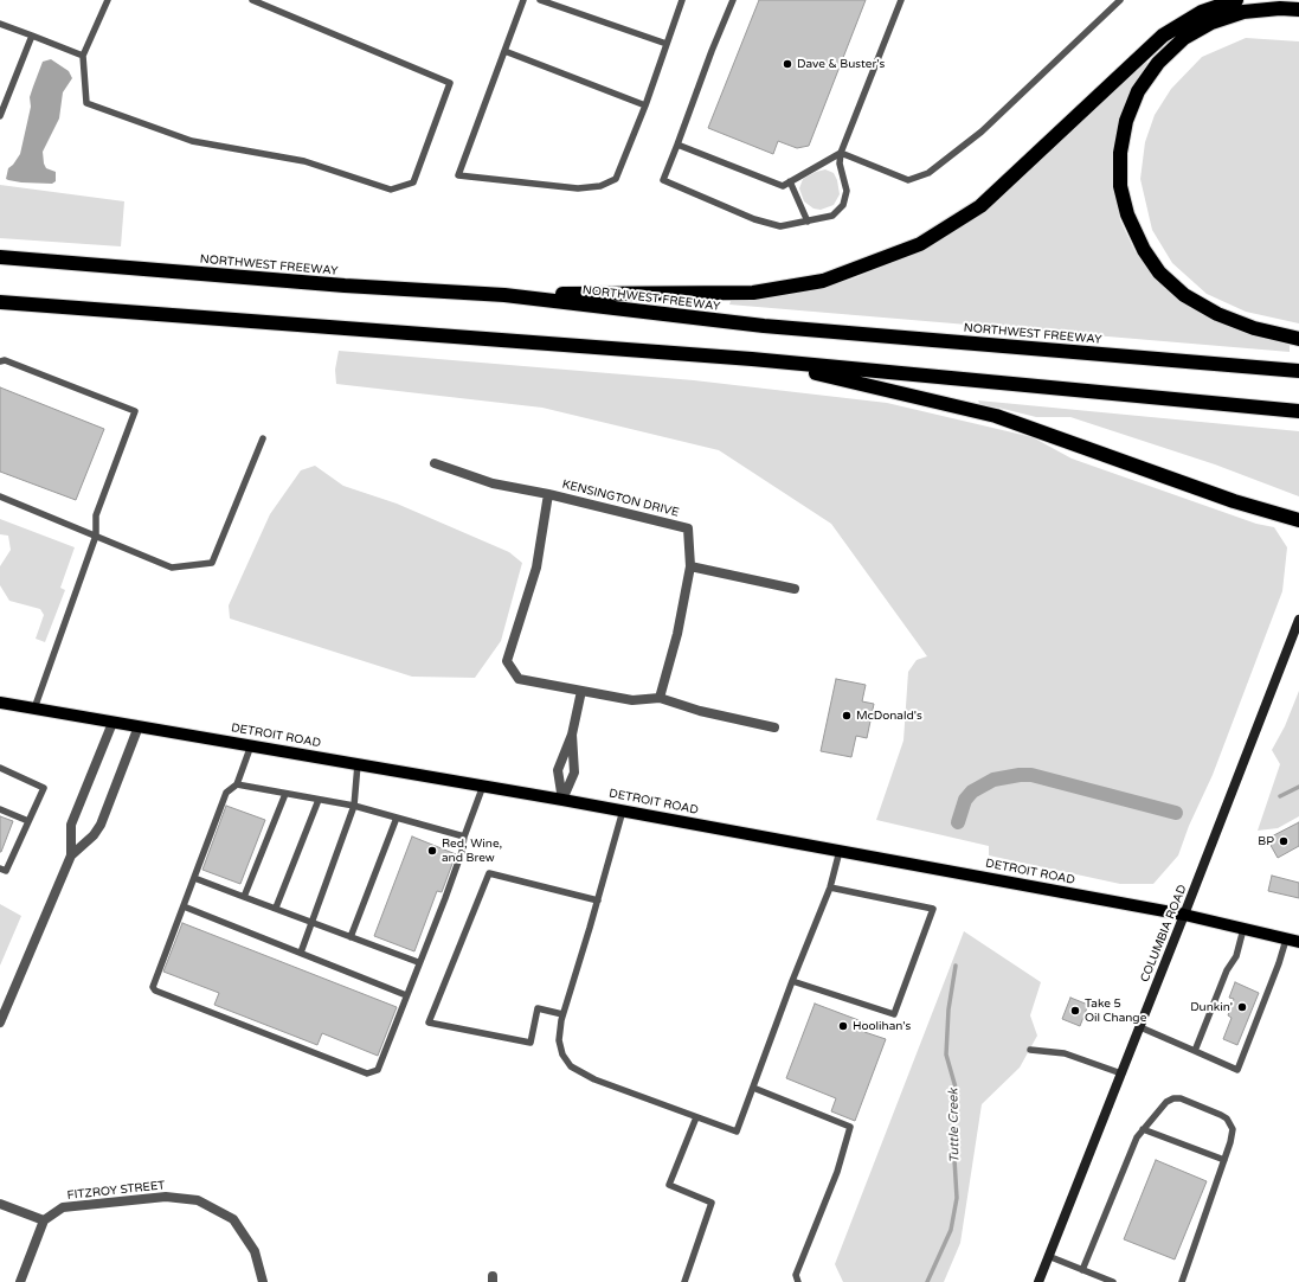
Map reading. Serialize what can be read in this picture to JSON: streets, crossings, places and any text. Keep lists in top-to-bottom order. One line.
{"streets":{"highway":["NORTHWEST FREEWAY"],"main road":["DETROIT ROAD","COLUMBIA ROAD"],"street":["KENSINGTON DRIVE","FITZROY STREET"]},"crossings":[["DETROIT ROAD","COLUMBIA ROAD"]],"water":["Tuttle Creek"],"places":["Dave & Buster's","McDonald's","BP","Red, Wine, and Brew","Dunkin'","Take 5 Oil Change","Hoolihan's"]}
